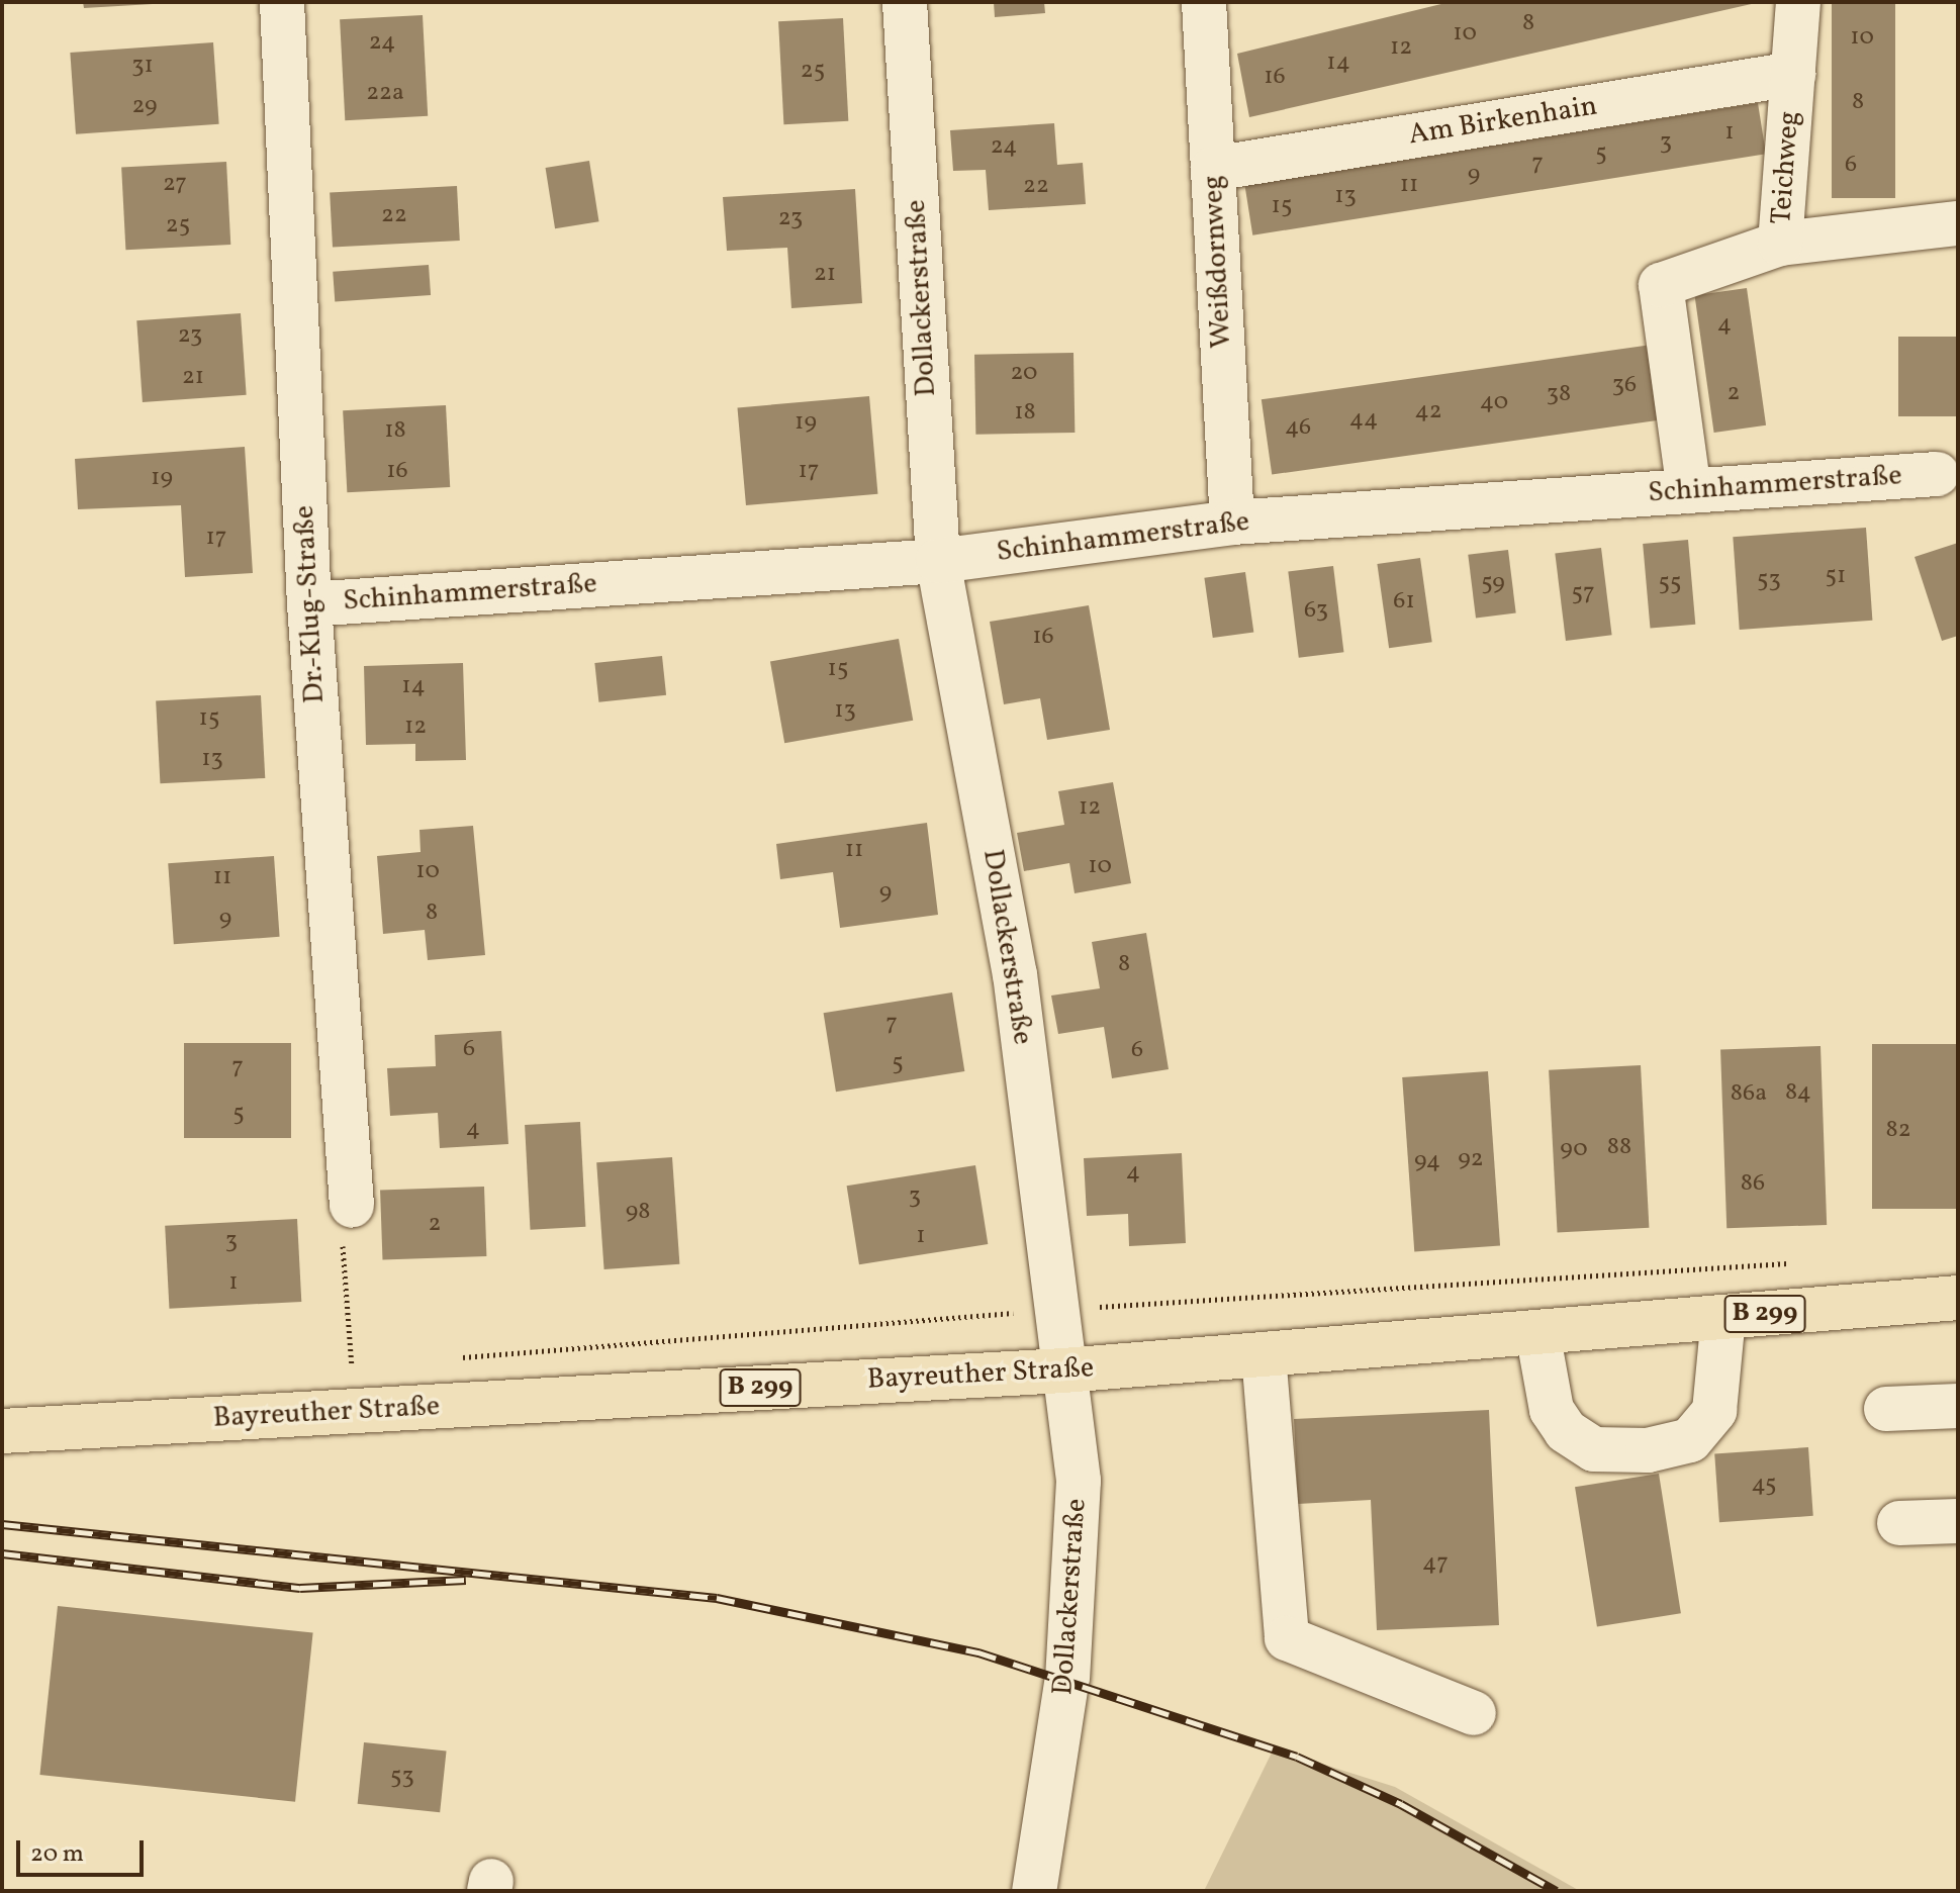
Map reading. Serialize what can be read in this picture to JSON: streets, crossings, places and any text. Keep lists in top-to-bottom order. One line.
{"streets":{"main road":["B 299","Bayreuther Straße"],"street":["Am Birkenhain","Teichweg","Weißdornweg","Dollackerstraße","Schinhammerstraße","Dr.-Klug-Straße"]},"crossings":[["Am Birkenhain","Teichweg"],["Am Birkenhain","Weißdornweg"],["Teichweg","Schinhammerstraße"],["Weißdornweg","Schinhammerstraße"],["Dollackerstraße","Schinhammerstraße"],["Dollackerstraße","Bayreuther Straße"],["Schinhammerstraße","Dr.-Klug-Straße"]],"house_numbers":["8","10","10","24","12","14","31","25","16","22a","8","29","1","3","24","5","7","6","9","27","11","22","13","15","22","23","25","21","4","23","20","21","36","2","38","40","42","18","44","19","46","18","16","17","19","17","51","53","59","55","57","61","63","16","15","14","13","15","12","13","12","11","10","10","11","9","8","9","8","7","6","6","5","7","84","86a","5","4","82","88","90","92","94","4","86","3","98","2","1","3","1","45","47","53"],"scale_bar":"20 m"}
